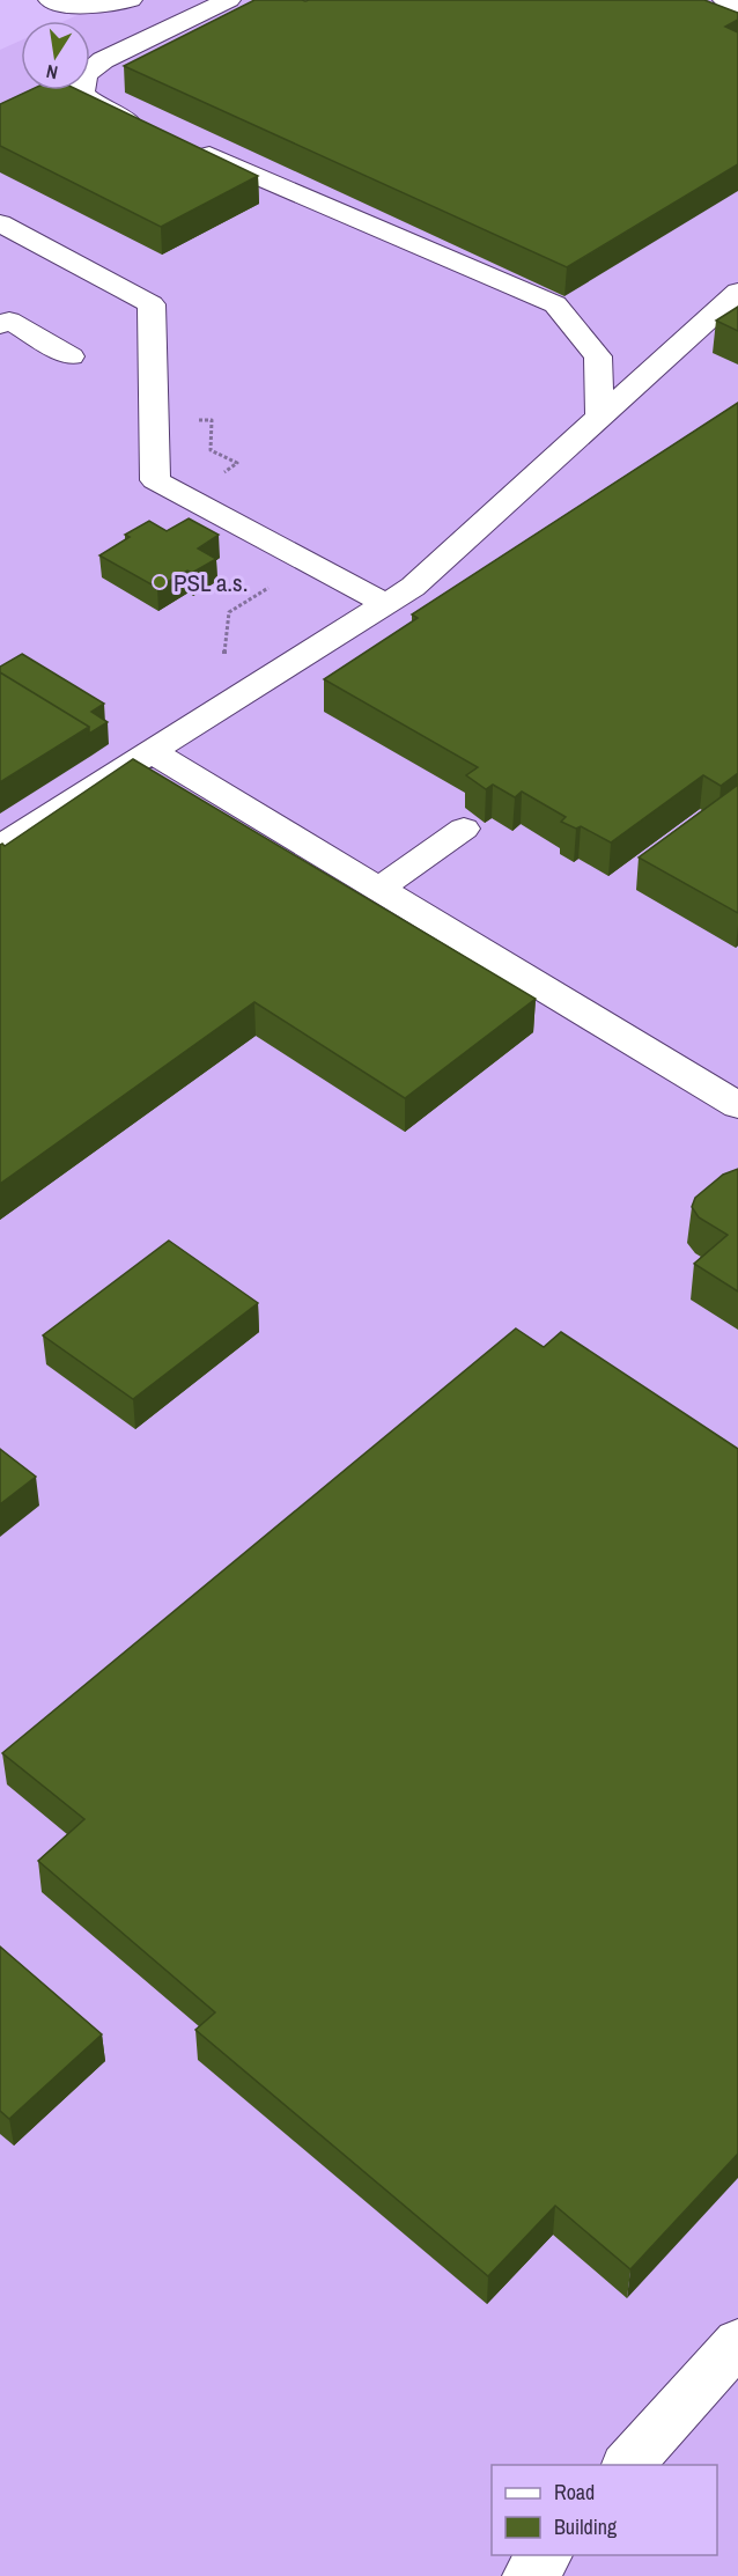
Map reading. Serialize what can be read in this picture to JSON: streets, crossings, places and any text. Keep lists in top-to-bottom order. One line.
{"places":["PSL a.s."],"legend":["Road","Building"],"north":"bottom"}
